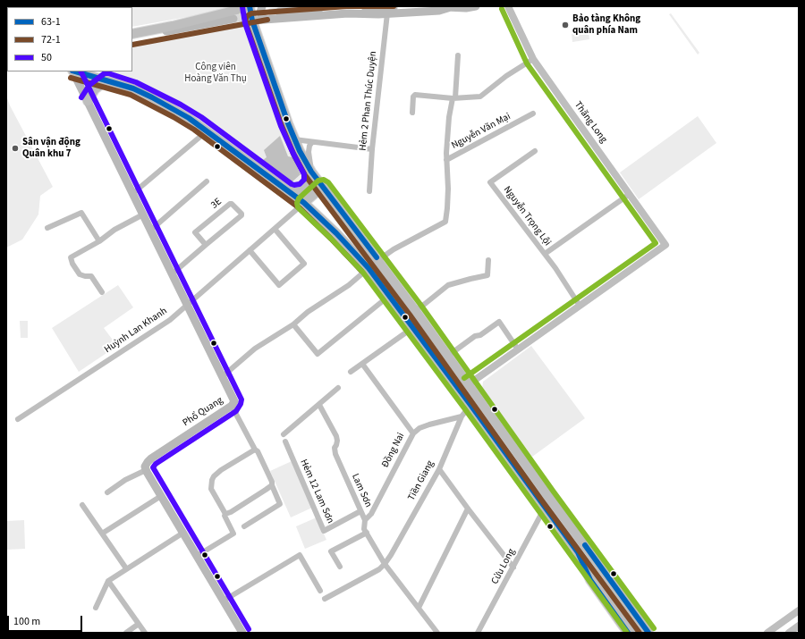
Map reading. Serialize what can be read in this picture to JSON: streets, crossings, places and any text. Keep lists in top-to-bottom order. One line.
{"streets":{"main road":["Phổ Quang"],"street":["Hẻm 2 Phan Thúc Duyện","Thăng Long","Nguyễn Văn Mại","3E","Nguyễn Trọng Lội","Huỳnh Lan Khanh","Đồng Nai","Tiền Giang","Lam Sơn","Hẻm 12 Lam Sơn","Cửu Long"]},"crossings":[["Thăng Long","Nguyễn Trọng Lội"],["3E","Phổ Quang"],["Huỳnh Lan Khanh","Phổ Quang"],["Đồng Nai","Tiền Giang"],["Đồng Nai","Lam Sơn"],["Tiền Giang","Lam Sơn"],["Lam Sơn","Hẻm 12 Lam Sơn"]],"parks":["Công viên Hoàng Văn Thụ"],"places":["Bảo tàng Không quân phía Nam","Sân vận động Quân khu 7"],"lines":["transit line 63-1","transit line 72-1","transit line 50"],"legend":["63-1","72-1","50"],"scale_bar":"100 m"}
